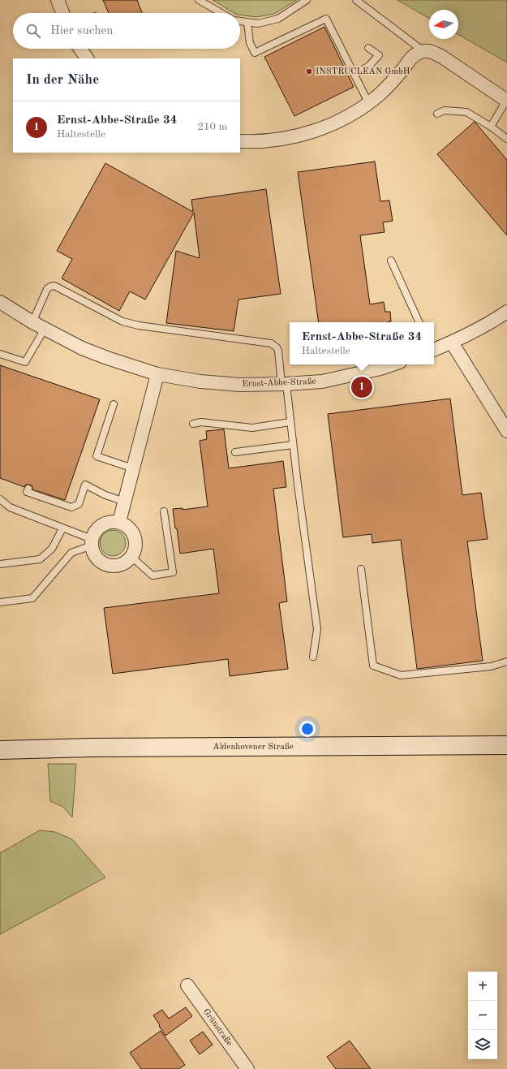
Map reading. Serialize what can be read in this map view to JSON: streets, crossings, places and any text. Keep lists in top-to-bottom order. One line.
{"streets":{"main road":["Aldenhovener Straße"],"street":["Ernst-Abbe-Straße","Grünstraße"]},"places":["INSTRUCLEAN GmbH"],"north":"left","page":{"search":"Hier suchen","heading":"In der Nähe","list":[{"mark":"1","name":"Ernst-Abbe-Straße 34","note":"Haltestelle","value":"210 m"}],"popup":["Ernst-Abbe-Straße 34","Haltestelle"],"pins":"1","map_buttons":["+","−"]}}
